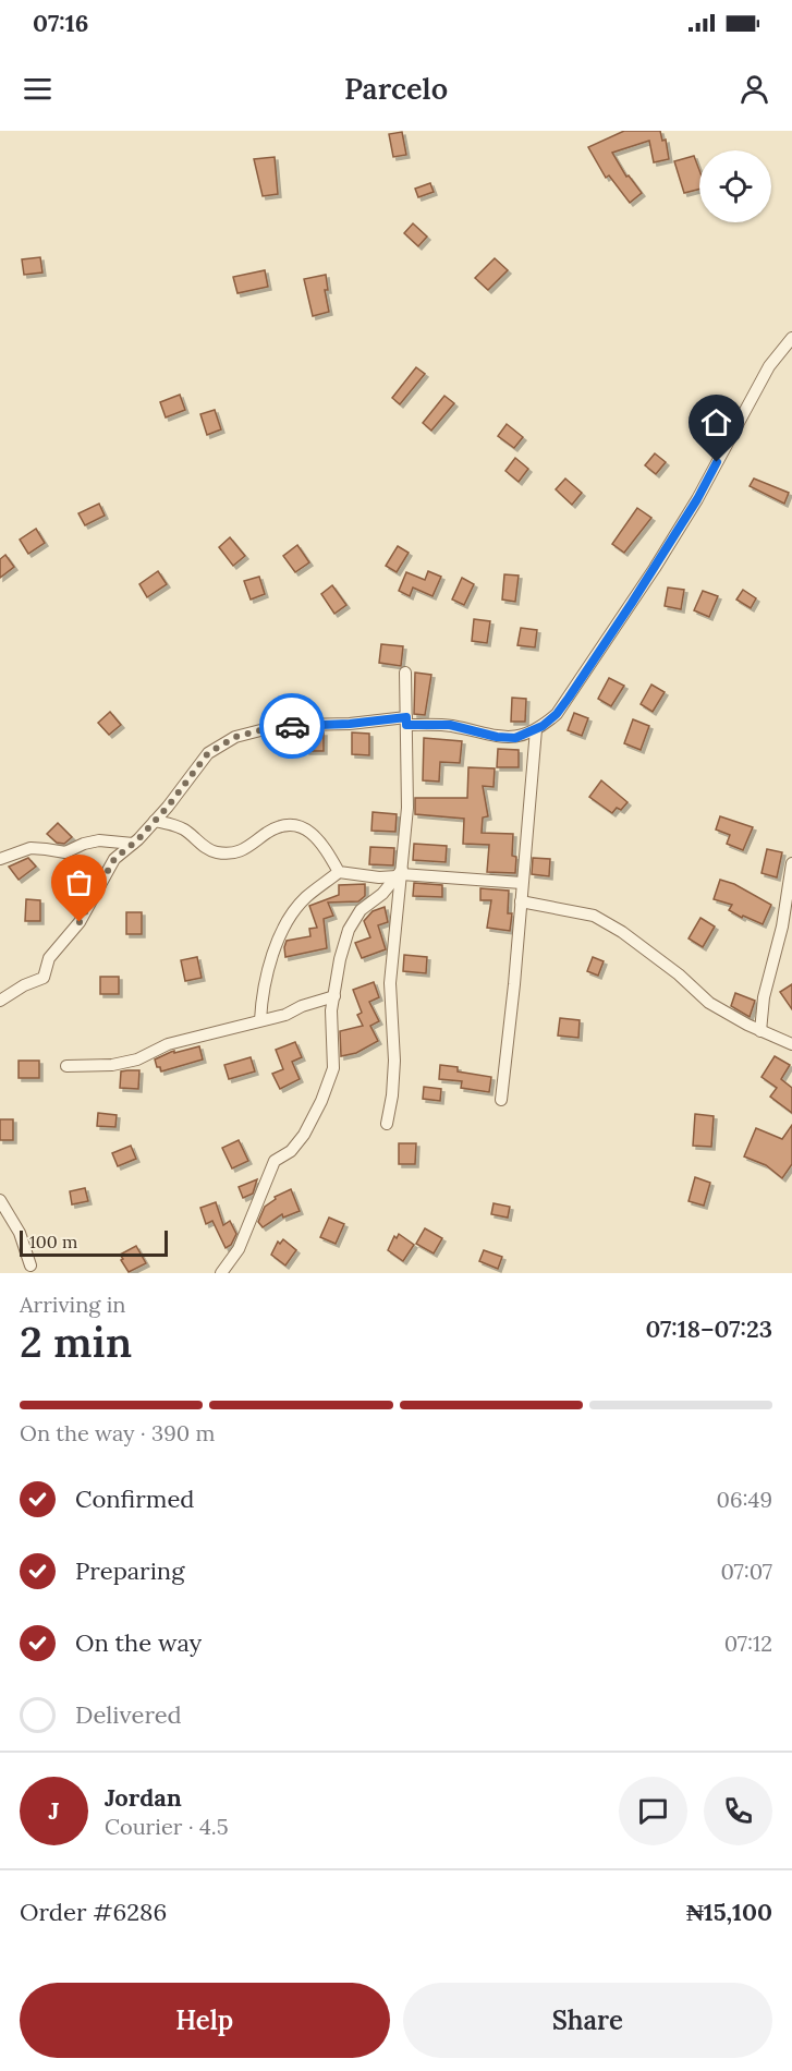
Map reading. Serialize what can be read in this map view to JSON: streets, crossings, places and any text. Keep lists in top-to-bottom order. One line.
{"scale_bar":"100 m","page":{"status":"07:16","header":"Parcelo","scale":"100 m","heading":["2 min","Arriving in","07:18–07:23"],"panel":["Jordan","Courier · 4.5","Order #6286","₦15,100"],"bar":"On the way · 390 m","list":[["Confirmed","06:49"],["Preparing","07:07"],["On the way","07:12"],"Delivered"],"round":"J","buttons":["Help","Share"]}}
